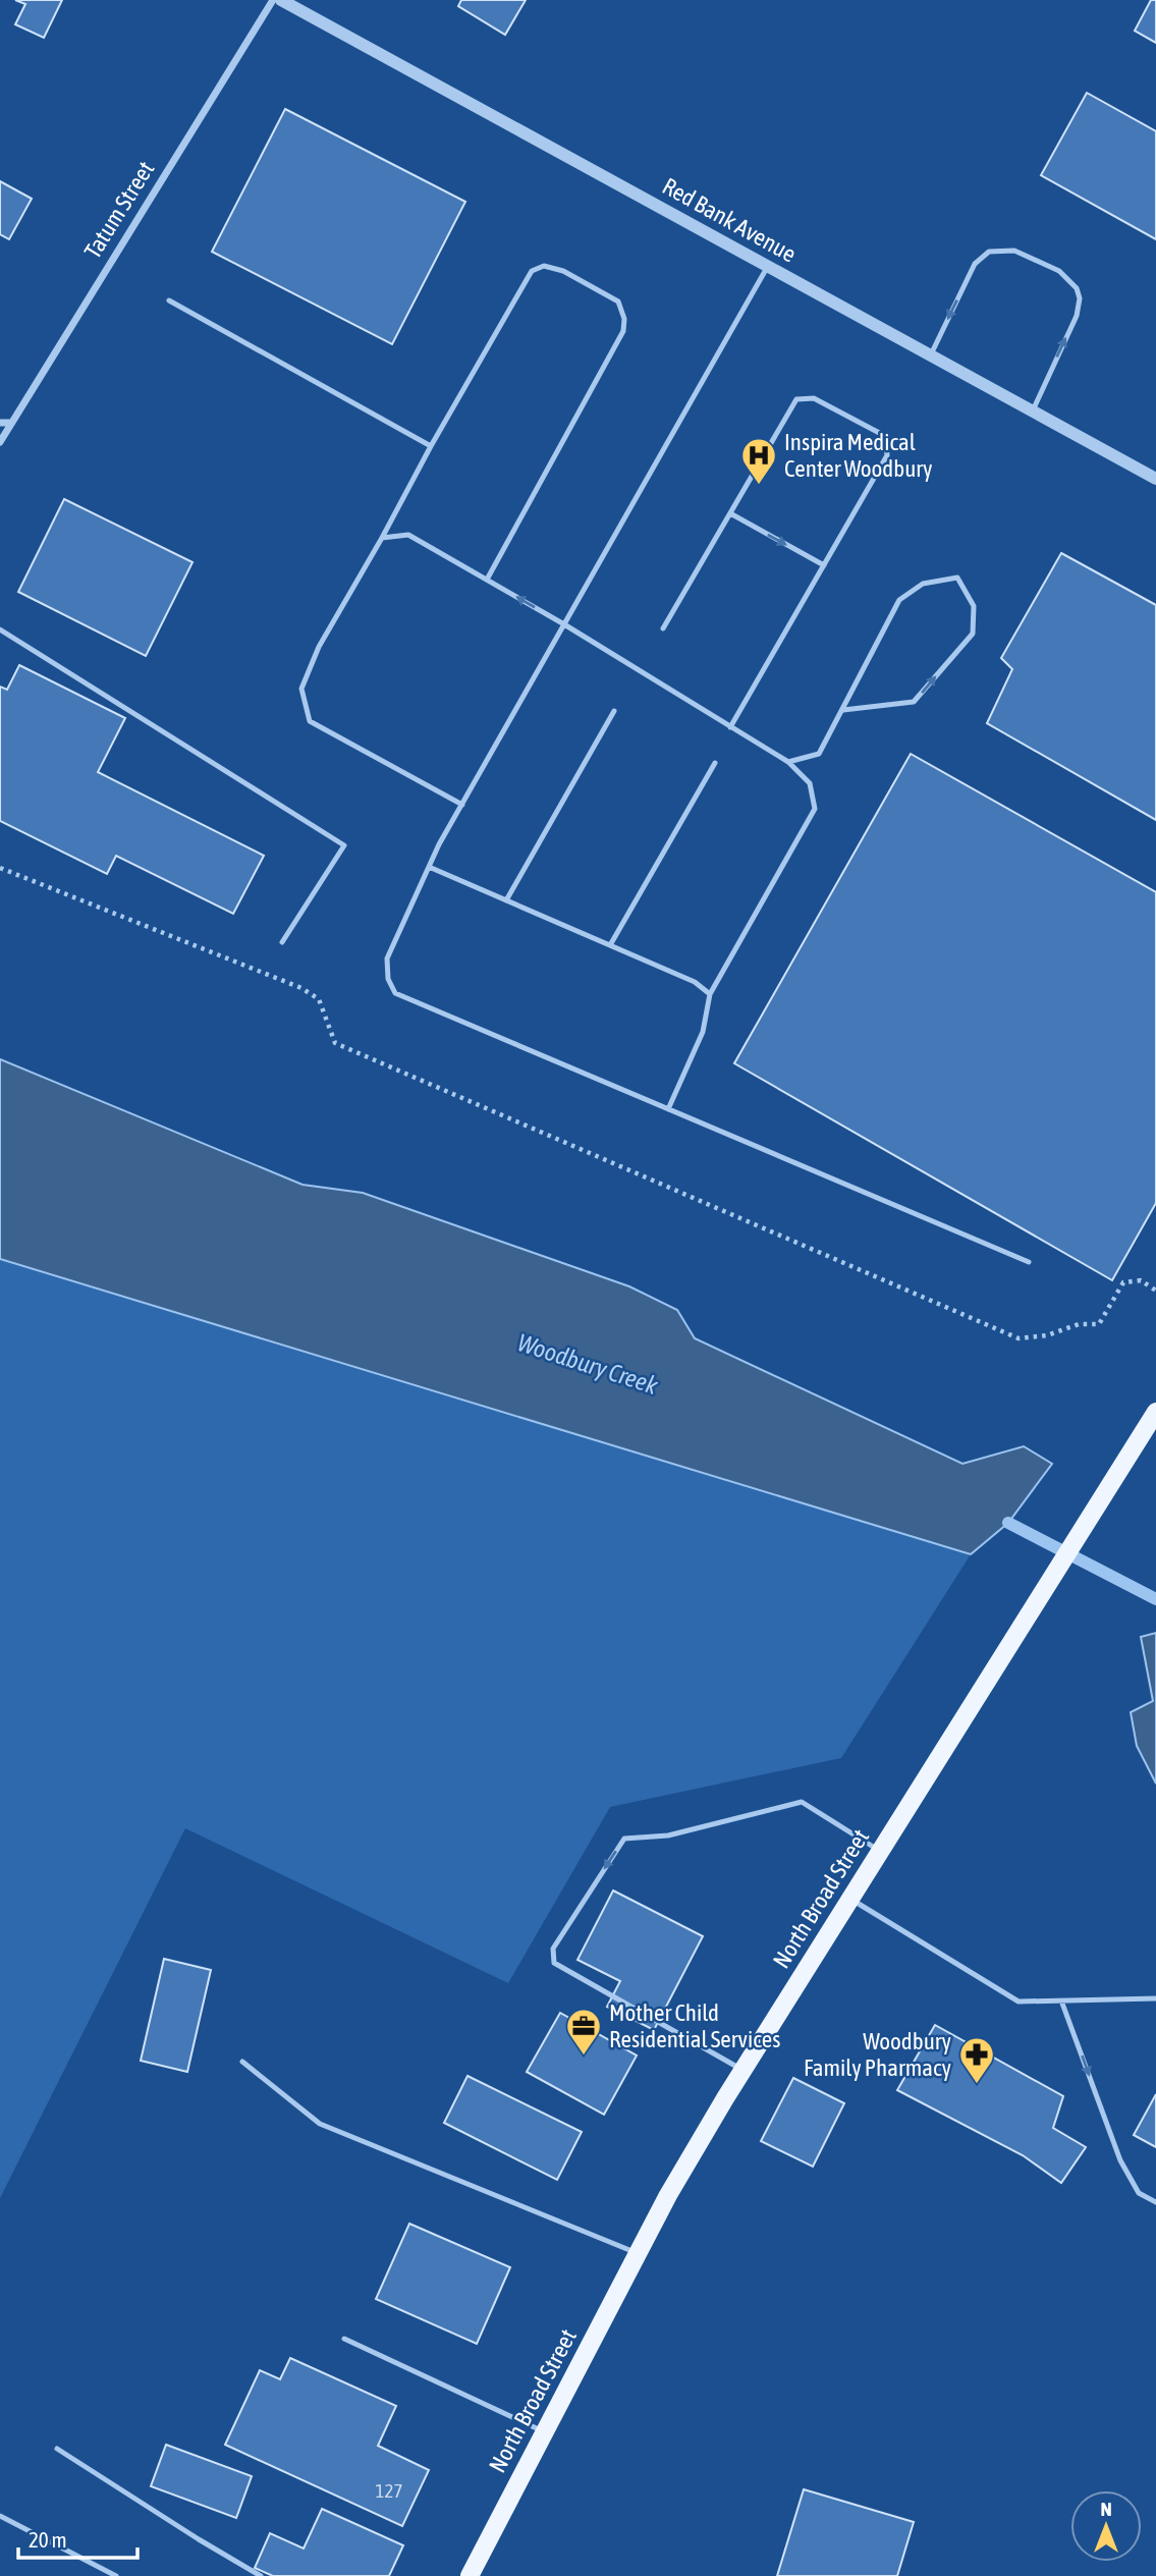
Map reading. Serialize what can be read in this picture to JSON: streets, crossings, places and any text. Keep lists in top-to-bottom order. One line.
{"streets":{"main road":["North Broad Street"],"street":["Tatum Street","Red Bank Avenue"]},"water":["Woodbury Creek"],"places":{"hospital":["Inspira Medical Center Woodbury"],"office":["Mother Child Residential Services"],"pharmacy":["Woodbury Family Pharmacy"]},"house_numbers":["127"],"scale_bar":"20 m","north":"top"}
